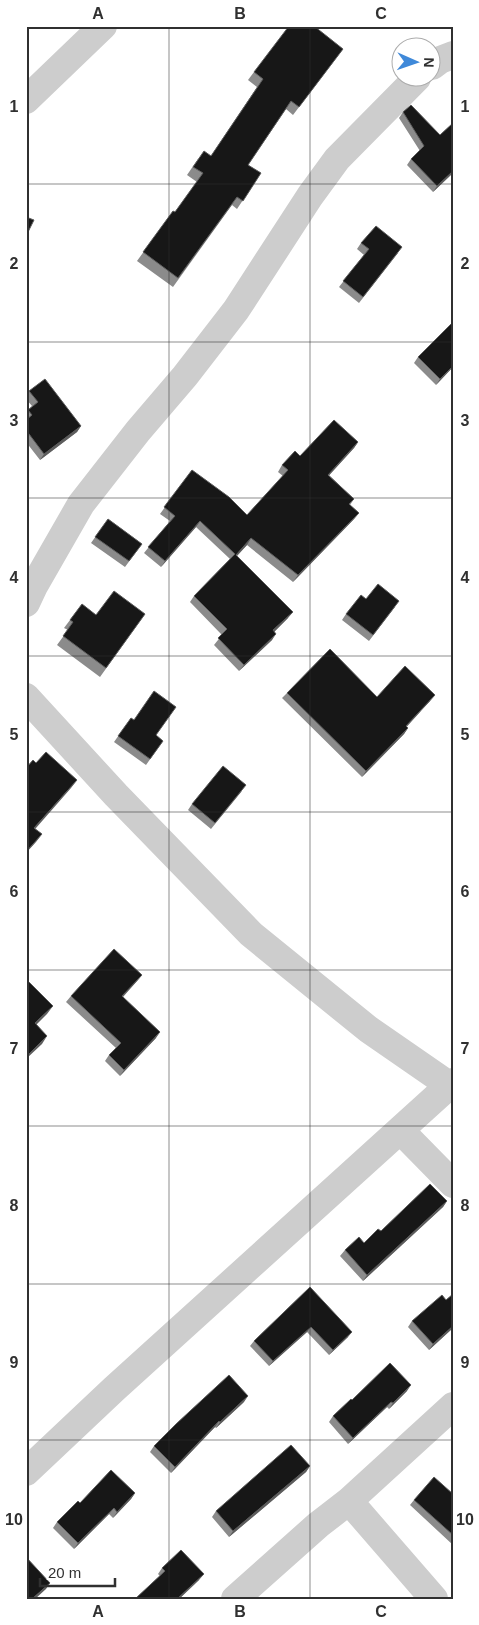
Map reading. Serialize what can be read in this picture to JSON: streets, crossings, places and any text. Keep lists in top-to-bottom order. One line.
{"scale_bar":"20 m","north":"right","grid":{"columns":["A","B","C"],"rows":["1","2","3","4","5","6","7","8","9","10"]}}
